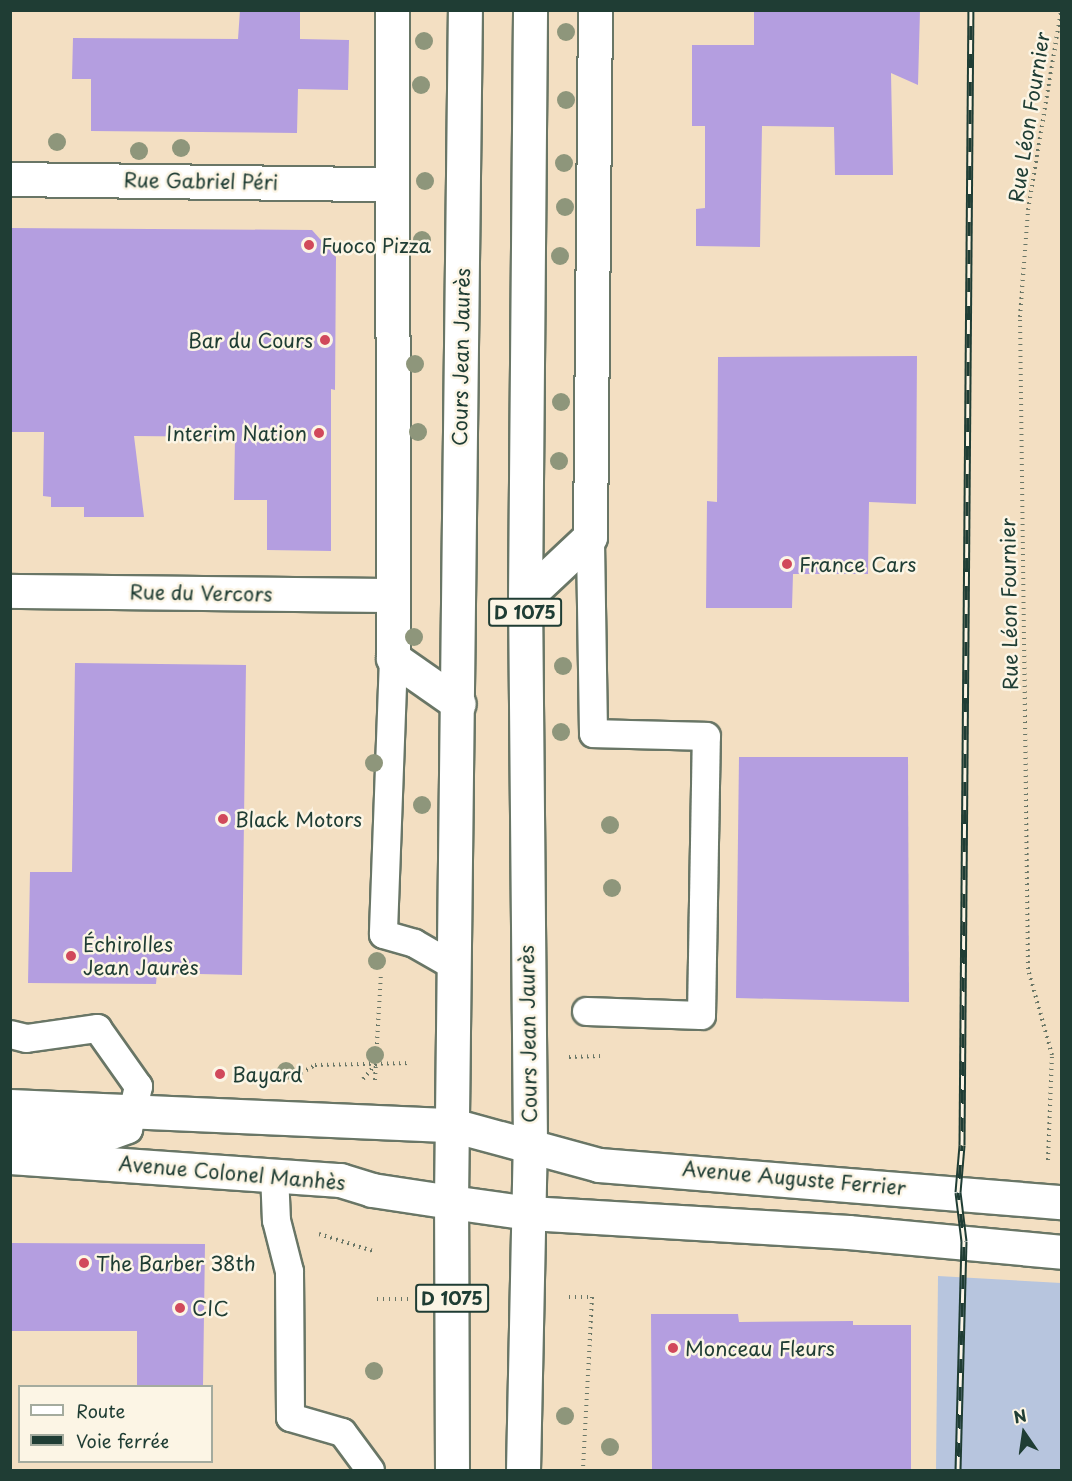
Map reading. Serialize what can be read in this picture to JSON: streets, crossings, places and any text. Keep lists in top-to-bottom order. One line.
{"streets":{"street":["Rue Gabriel Péri","Cours Jean Jaurès","Rue du Vercors","D 1075","Avenue Colonel Manhès","Avenue Auguste Ferrier"],"path":["Rue Léon Fournier"]},"crossings":[["Cours Jean Jaurès","Avenue Colonel Manhès"],["Cours Jean Jaurès","Avenue Auguste Ferrier"]],"places":["Fuoco Pizza","Bar du Cours","Interim Nation","France Cars","Black Motors","Échirolles Jean Jaurès","Bayard","The Barber 38th","CIC","Monceau Fleurs"],"legend":["Route","Voie ferrée"],"north":"top"}
